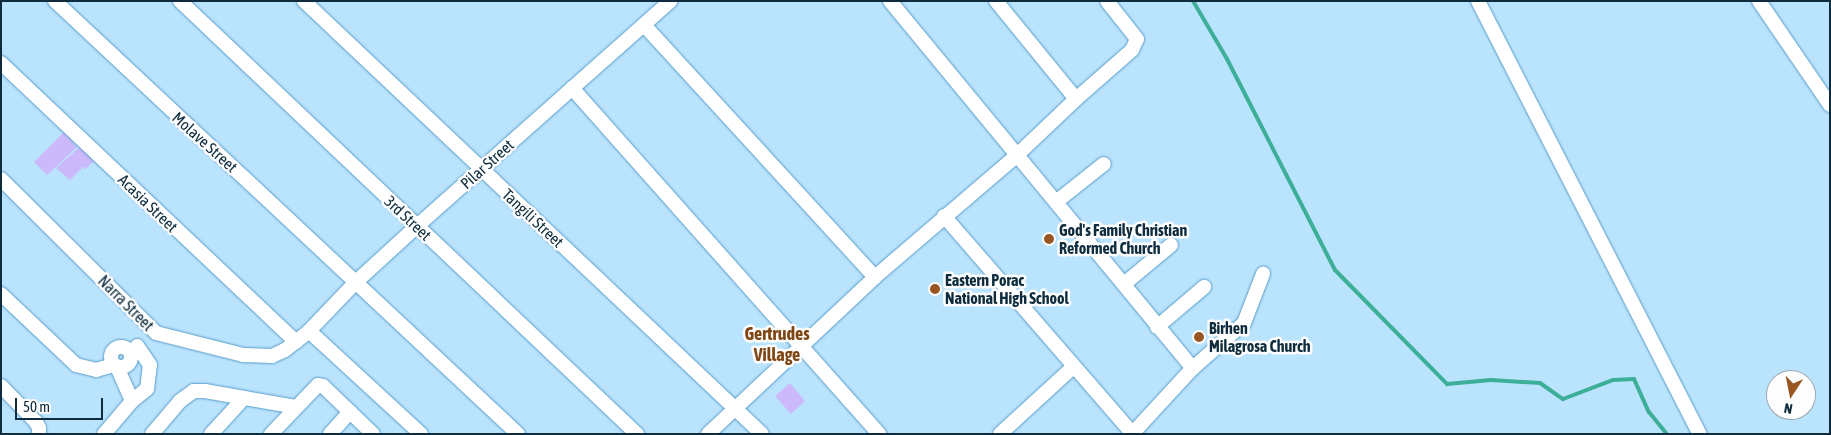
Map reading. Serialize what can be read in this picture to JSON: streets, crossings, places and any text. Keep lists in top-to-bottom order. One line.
{"streets":{"street":["Molave Street","Pilar Street","Acasia Street","3rd Street","Tangili Street","Narra Street"]},"crossings":[["Molave Street","Pilar Street"],["Pilar Street","3rd Street"],["Pilar Street","Tangili Street"],["Pilar Street","Narra Street"],["Acasia Street","Narra Street"]],"districts":["Gertrudes Village"],"places":["God's Family Christian Reformed Church","Eastern Porac National High School","Birhen Milagrosa Church"],"scale_bar":"50 m","north":"bottom"}
